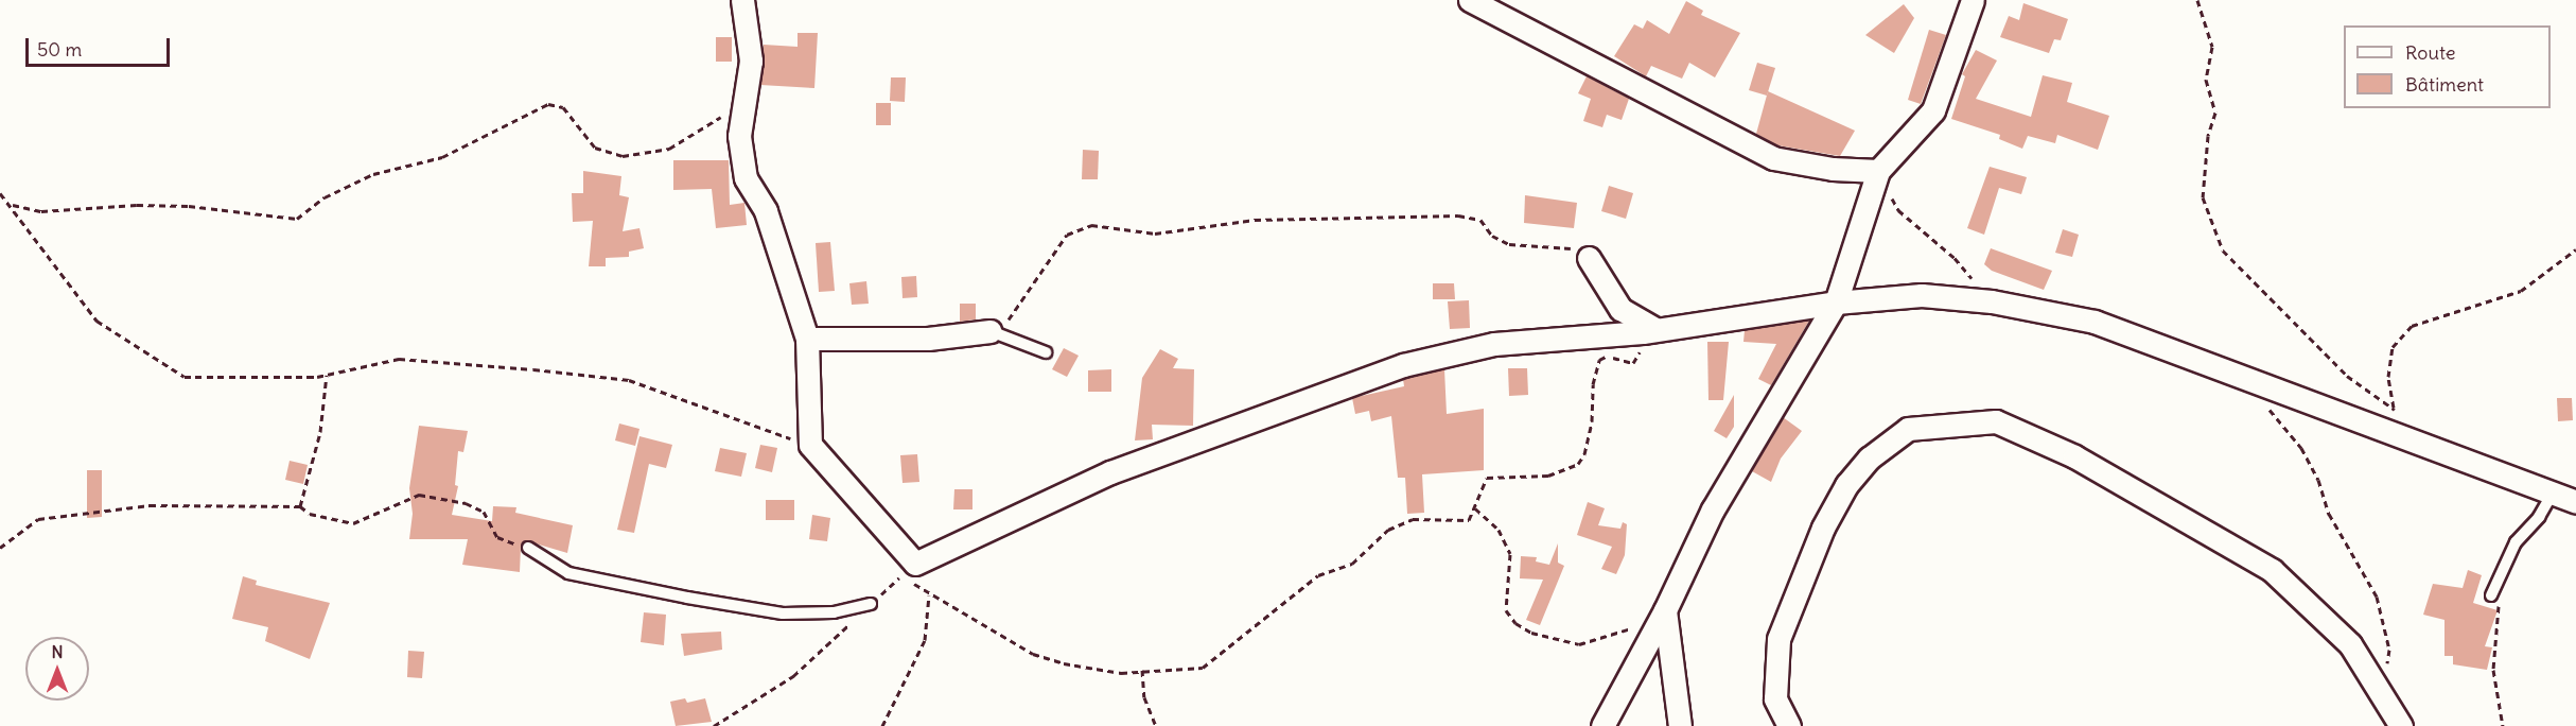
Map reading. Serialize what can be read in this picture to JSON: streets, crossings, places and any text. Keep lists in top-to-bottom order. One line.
{"legend":["Route","Bâtiment"],"scale_bar":"50 m","north":"top"}
